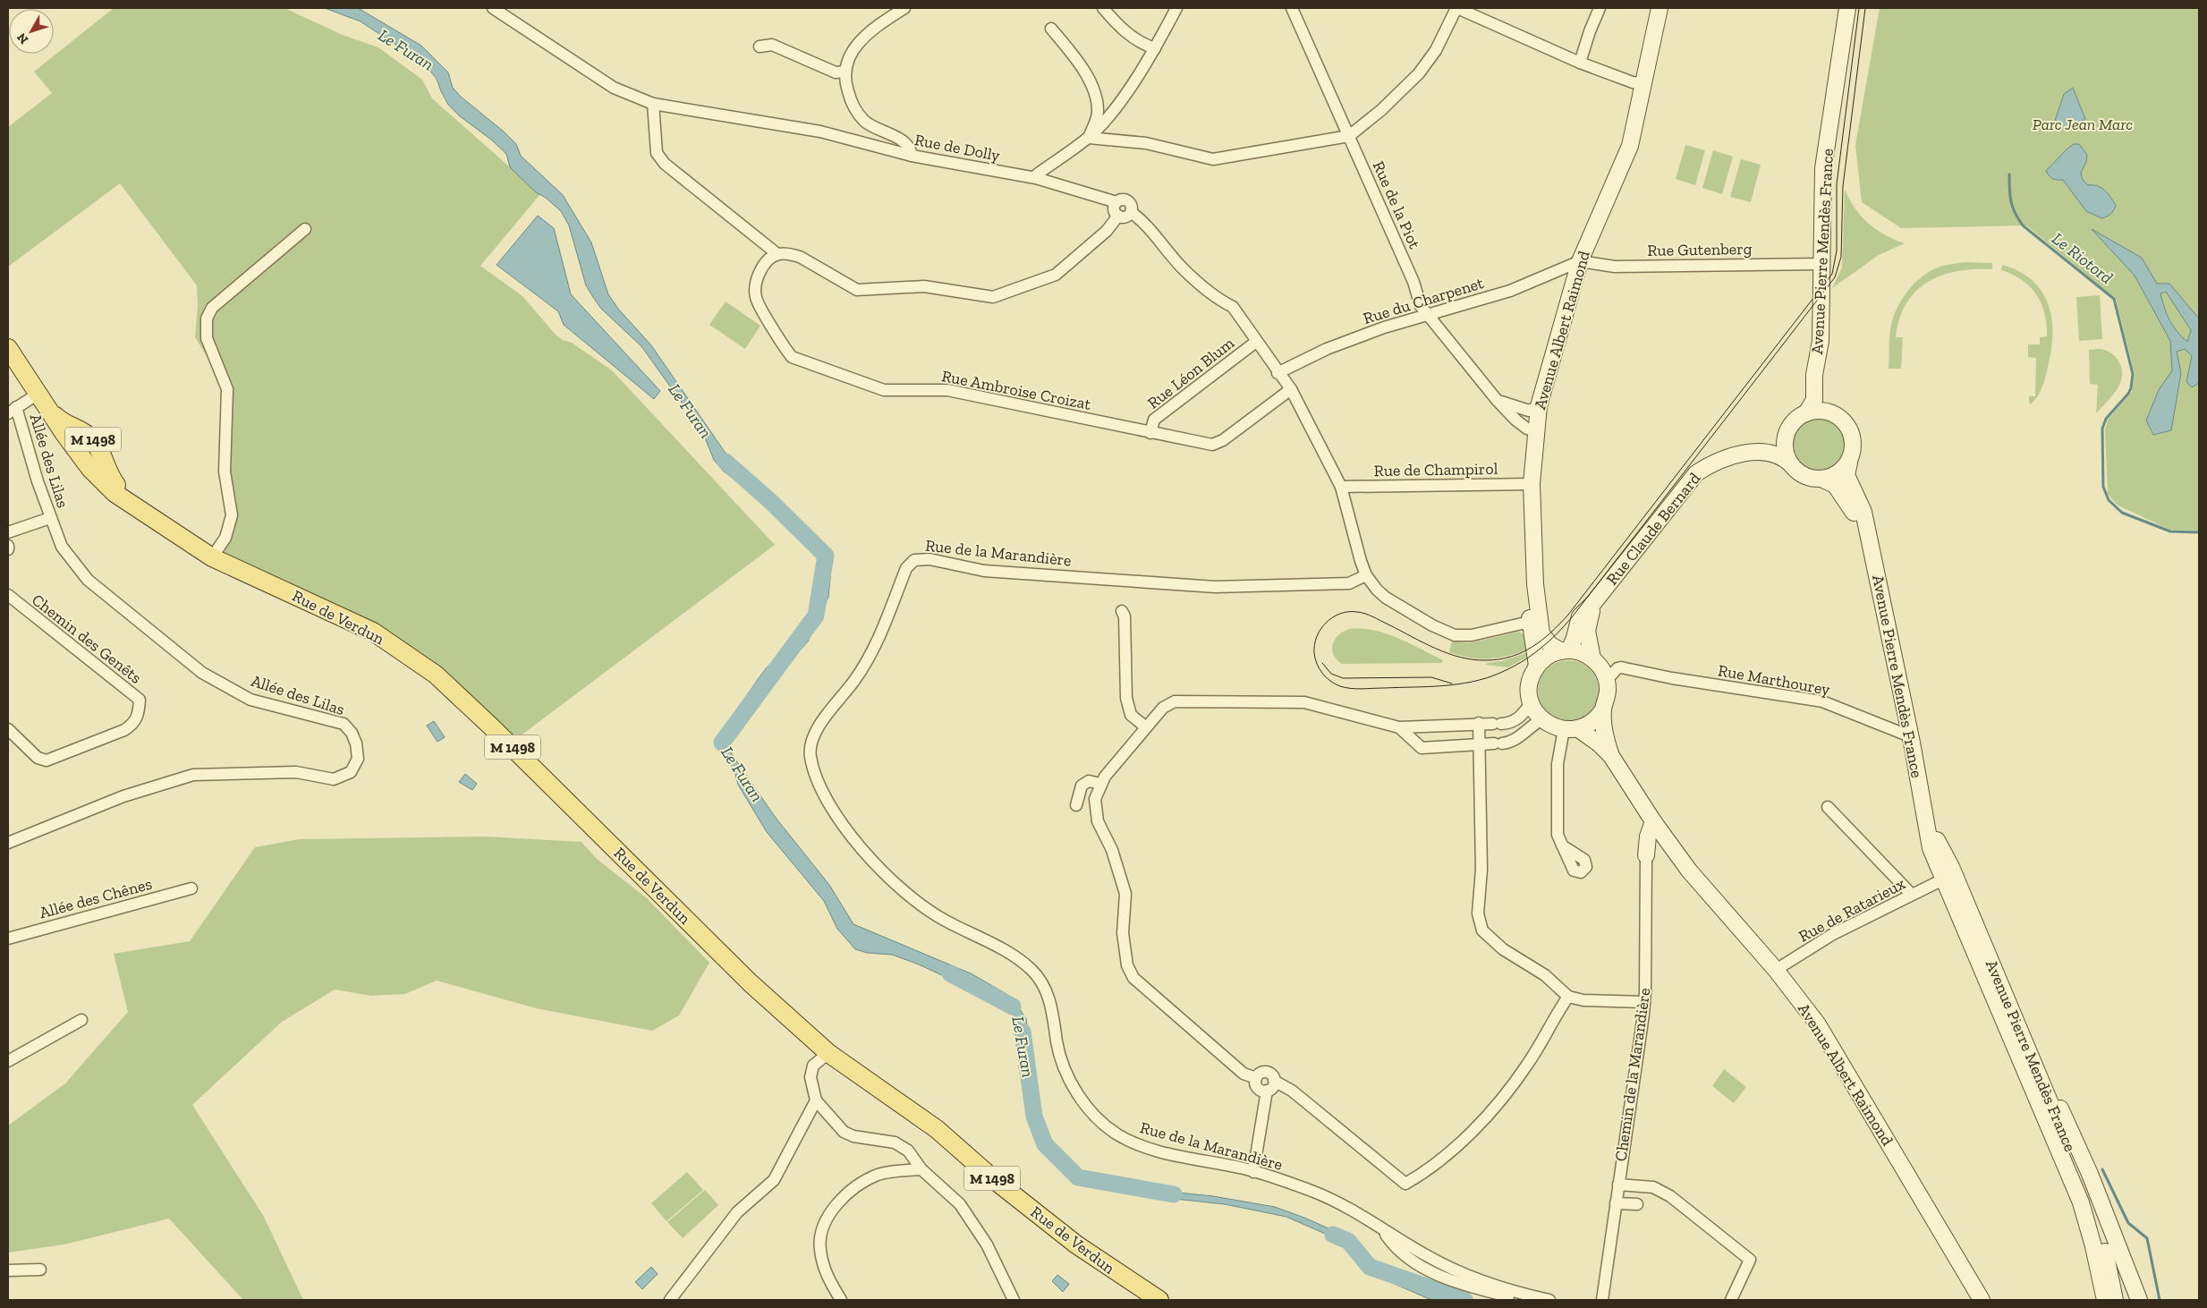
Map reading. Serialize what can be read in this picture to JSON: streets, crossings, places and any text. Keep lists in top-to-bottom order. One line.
{"streets":{"main road":["Avenue Pierre Mendès France","Avenue Albert Raimond","M 1498","Rue Claude Bernard","Rue de Verdun","Chemin de la Marandière"],"street":["Rue de Dolly","Rue de la Piot","Rue Gutenberg","Rue du Charpenet","Rue Léon Blum","Rue Ambroise Croizat","Allée des Lilas","Rue de Champirol","Rue de la Marandière","Chemin des Genêts","Rue Marthourey","Allée des Chênes","Rue de Ratarieux"]},"crossings":[["Rue de la Piot","Rue du Charpenet"],["Rue de la Piot","Avenue Albert Raimond"],["Rue Gutenberg","Avenue Pierre Mendès France"],["Rue Gutenberg","Rue du Charpenet"],["Rue Gutenberg","Avenue Albert Raimond"],["Avenue Pierre Mendès France","Rue Claude Bernard"],["Avenue Pierre Mendès France","Rue Marthourey"],["Avenue Pierre Mendès France","Rue de Ratarieux"],["Rue du Charpenet","Avenue Albert Raimond"],["Avenue Albert Raimond","Rue de Champirol"],["Avenue Albert Raimond","Rue Claude Bernard"],["Avenue Albert Raimond","Rue Marthourey"],["Avenue Albert Raimond","Rue de Ratarieux"],["Avenue Albert Raimond","Chemin de la Marandière"],["Rue Léon Blum","Rue Ambroise Croizat"],["Rue Claude Bernard","Rue Marthourey"]],"water":["Le Furan","Le Riotord"],"parks":["Parc Jean Marc"],"north":"bottom left"}
